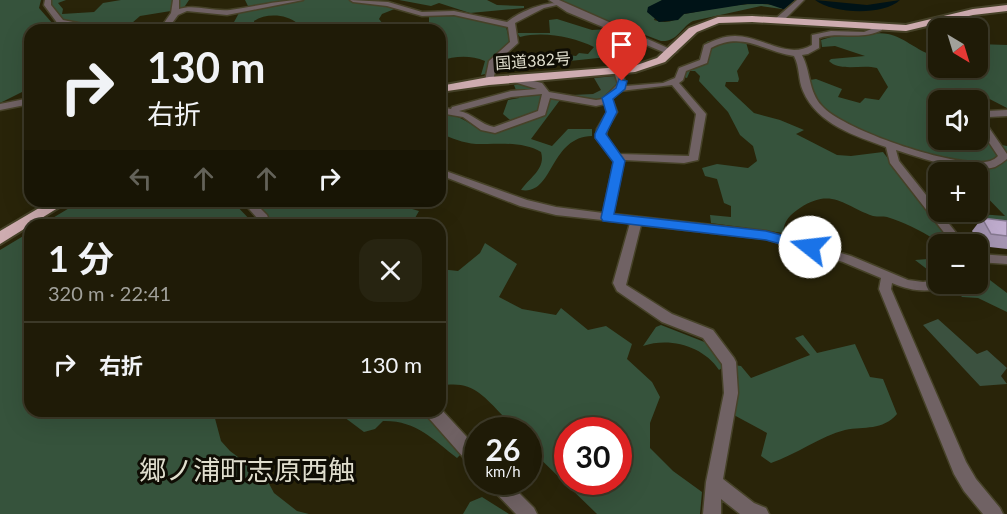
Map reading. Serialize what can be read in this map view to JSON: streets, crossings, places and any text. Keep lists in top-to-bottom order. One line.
{"streets":{"highway":["国道382号"]},"districts":["郷ノ浦町志原西触"],"north":"bottom right","page":{"map_buttons":["+","−"],"turn":["130 m","右折"],"heading":["1 分","320 m · 22:41"],"list":[{"name":"右折","value":"130 m"}],"speed":"26 km/h","limit":"30"}}
